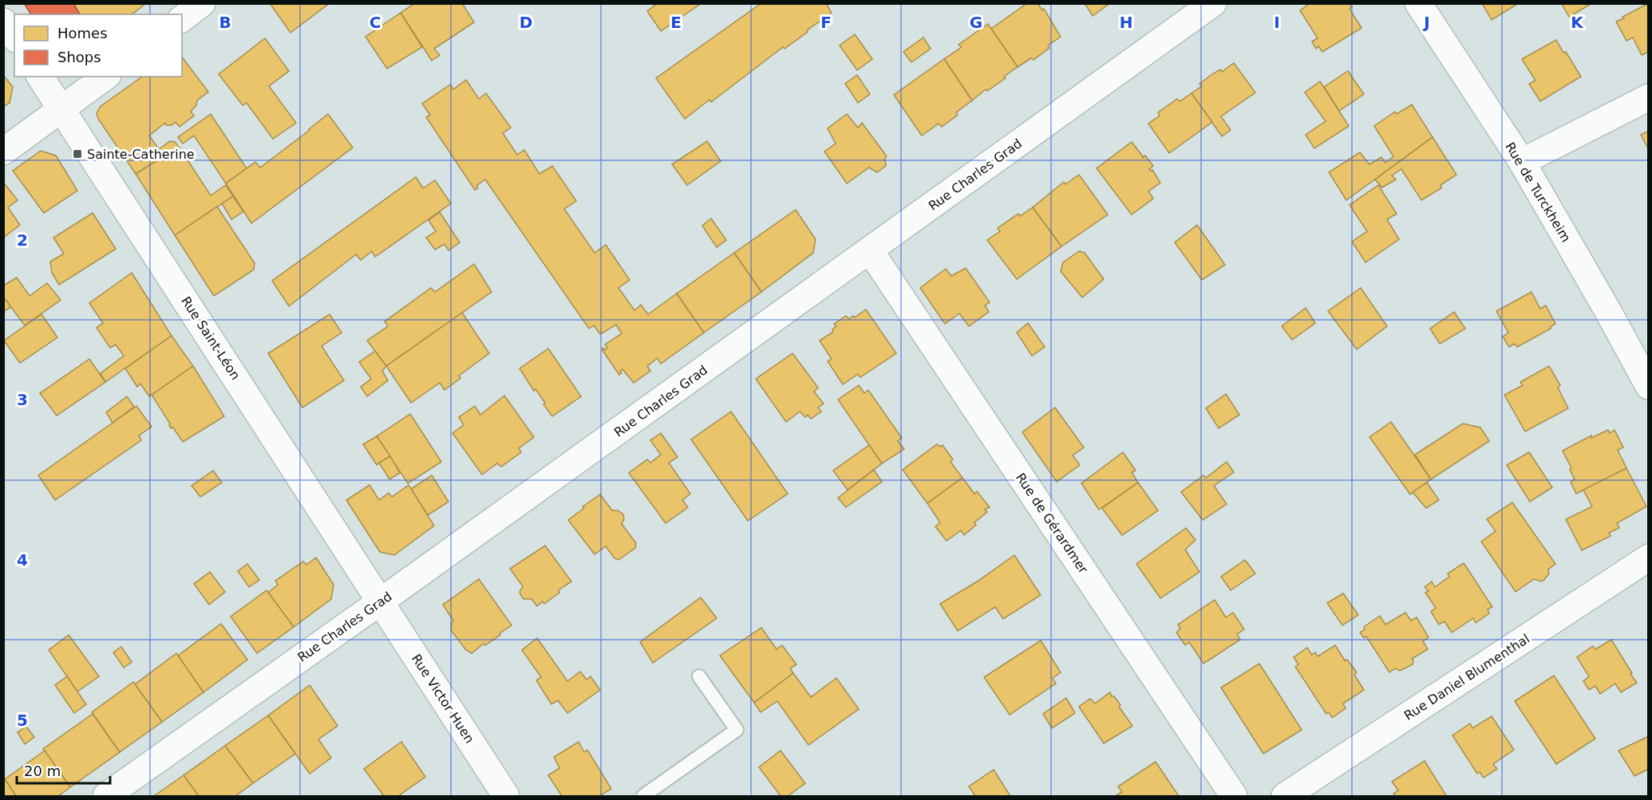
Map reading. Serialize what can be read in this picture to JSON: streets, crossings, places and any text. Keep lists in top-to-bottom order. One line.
{"streets":{"street":["Rue Charles Grad","Rue de Turckheim","Rue Saint-Léon","Rue de Gérardmer","Rue Daniel Blumenthal","Rue Victor Huen"]},"crossings":[["Rue Charles Grad","Rue Saint-Léon"],["Rue Charles Grad","Rue de Gérardmer"],["Rue Charles Grad","Rue Victor Huen"],["Rue Saint-Léon","Rue Victor Huen"]],"places":{"transit":["Sainte-Catherine"]},"legend":["Homes","Shops"],"scale_bar":"20 m","grid":{"columns":["B","C","D","E","F","G","H","I","J","K"],"rows":["2","3","4","5"]}}
